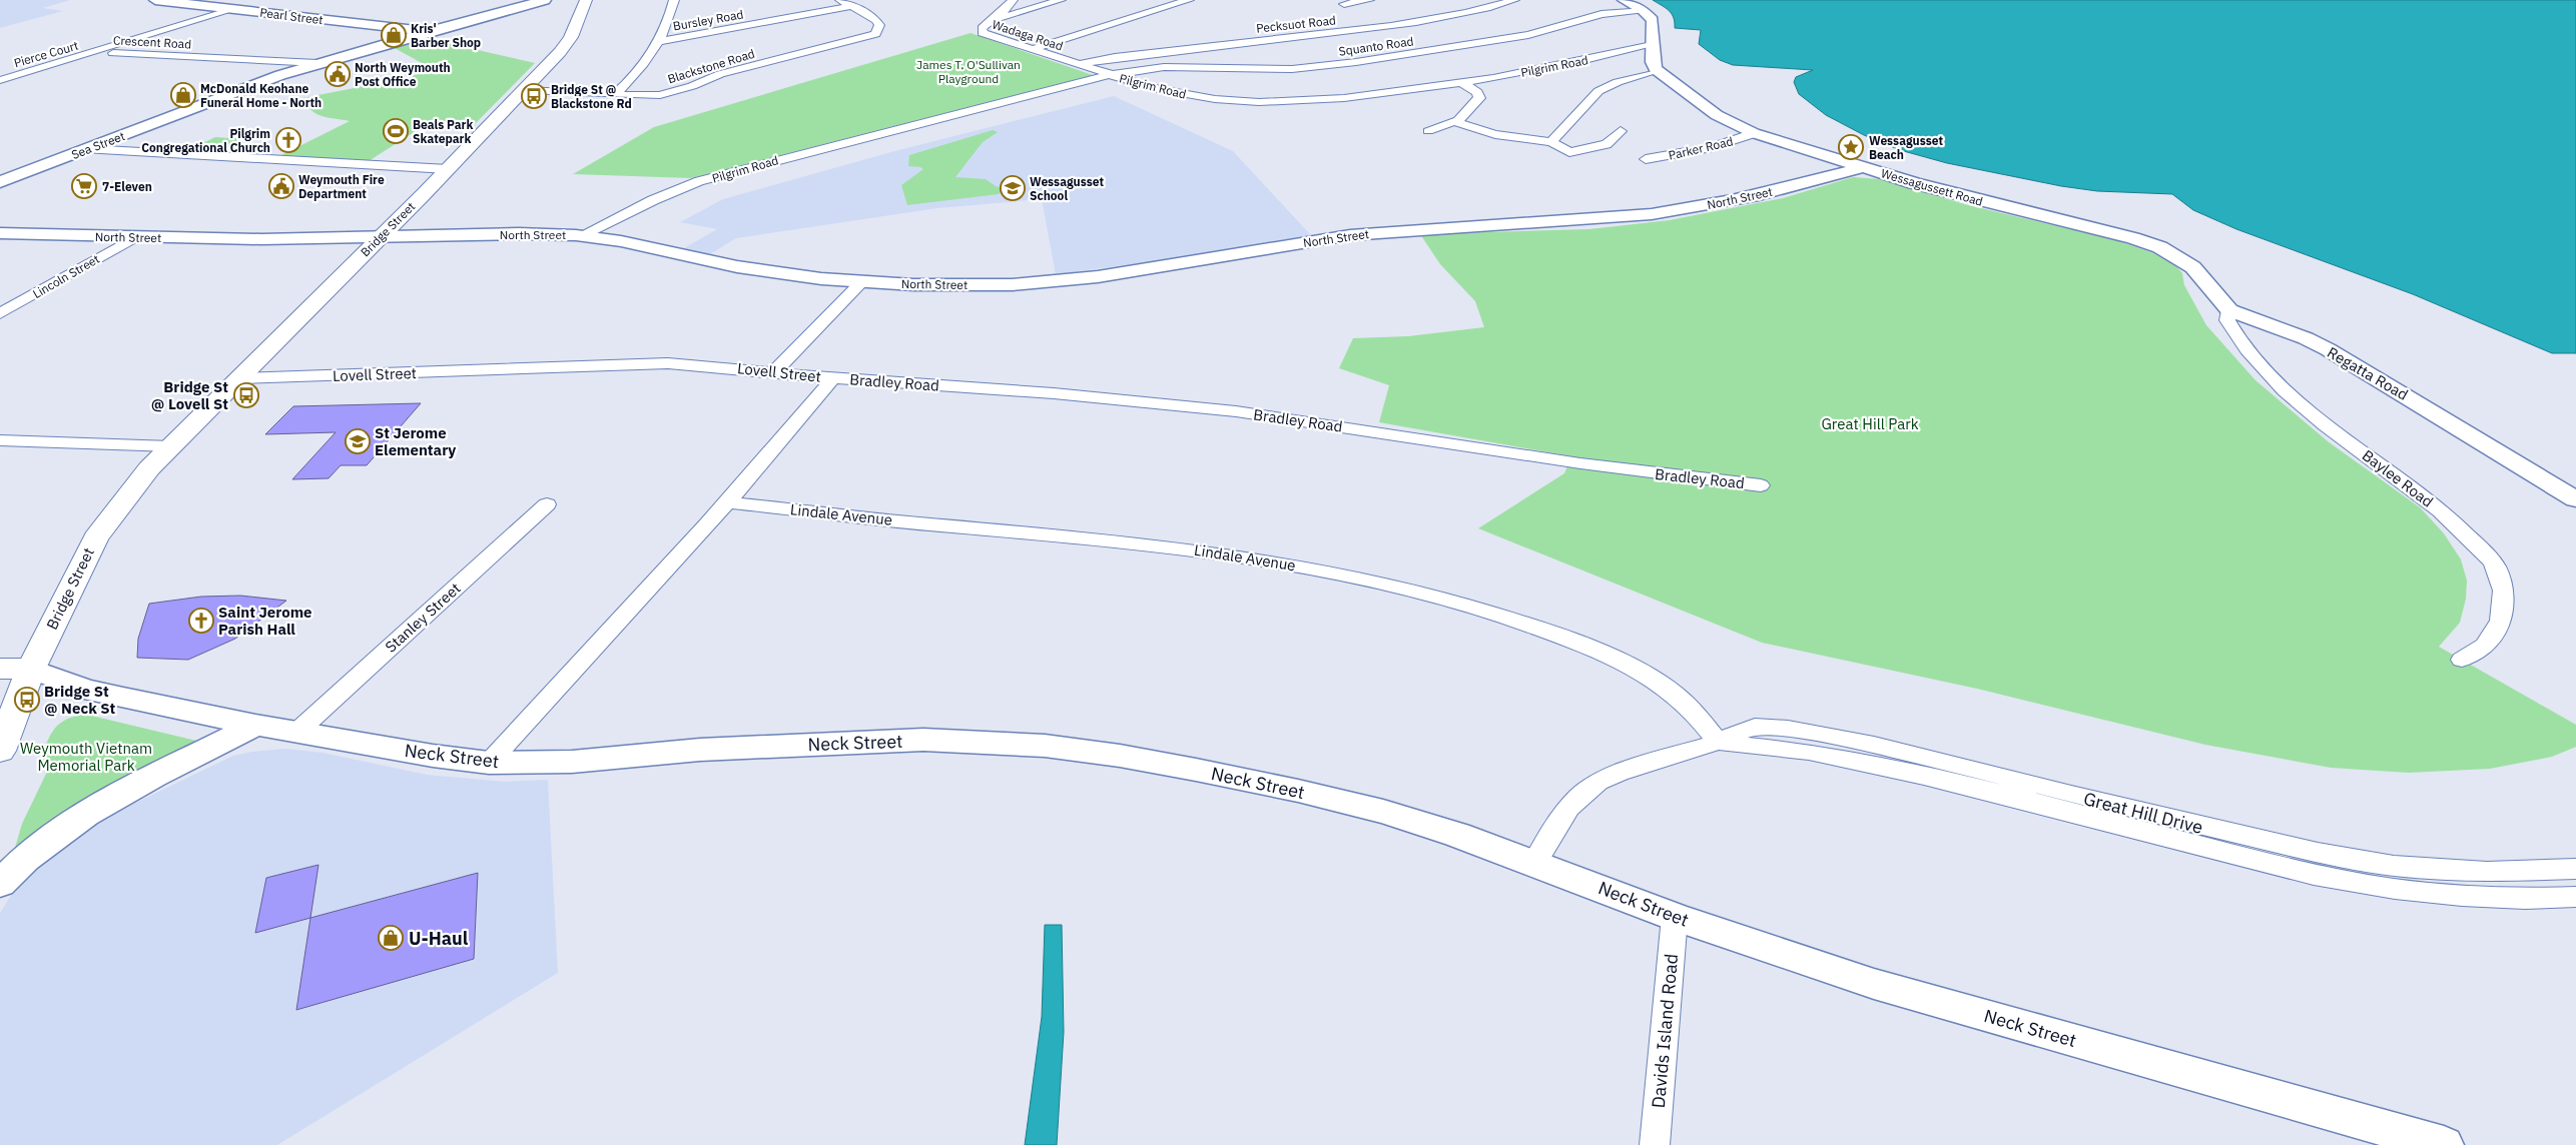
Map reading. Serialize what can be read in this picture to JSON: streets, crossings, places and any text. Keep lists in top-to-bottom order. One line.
{"streets":{"main road":["Bridge Street"],"street":["Pearl Street","Bursley Road","Pecksuot Road","Wadaga Road","Crescent Road","Squanto Road","Pierce Court","Blackstone Road","Pilgrim Road","Sea Street","Parker Road","Wessagussett Road","North Street","Lincoln Street","Lovell Street","Regatta Road","Bradley Road","Baylee Road","Lindale Avenue","Stanley Street","Neck Street","Great Hill Drive","Davids Island Road"]},"crossings":[["Pearl Street","Crescent Road"],["Pearl Street","Sea Street"],["Bursley Road","Blackstone Road"],["Pecksuot Road","Wadaga Road"],["Wadaga Road","Squanto Road"],["Wadaga Road","Pilgrim Road"],["Crescent Road","Pierce Court"],["Crescent Road","Sea Street"],["Squanto Road","Pilgrim Road"],["Blackstone Road","Bridge Street"],["Pilgrim Road","North Street"],["Parker Road","Wessagussett Road"],["Wessagussett Road","North Street"],["Wessagussett Road","Regatta Road"],["North Street","Bridge Street"],["North Street","Lincoln Street"],["Bridge Street","Lovell Street"],["Bridge Street","Neck Street"],["Lovell Street","Bradley Road"],["Lovell Street","Lindale Avenue"],["Lovell Street","Neck Street"],["Regatta Road","Baylee Road"],["Lindale Avenue","Great Hill Drive"],["Stanley Street","Neck Street"],["Neck Street","Great Hill Drive"],["Neck Street","Davids Island Road"]],"parks":["James T. O'Sullivan Playground","Great Hill Park","Weymouth Vietnam Memorial Park"],"places":{"shop":["Kris' Barber Shop","McDonald Keohane Funeral Home - North","U-Haul"],"public building":["North Weymouth Post Office","Weymouth Fire Department"],"bus stop":["Bridge St @ Blackstone Rd","Bridge St @ Lovell St","Bridge St @ Neck St"],"sports":["Beals Park Skatepark"],"church":["Pilgrim Congregational Church","Saint Jerome Parish Hall"],"place":["Wessagusset Beach"],"supermarket":["7-Eleven"],"school or university":["Wessagusset School","St Jerome Elementary"]}}
